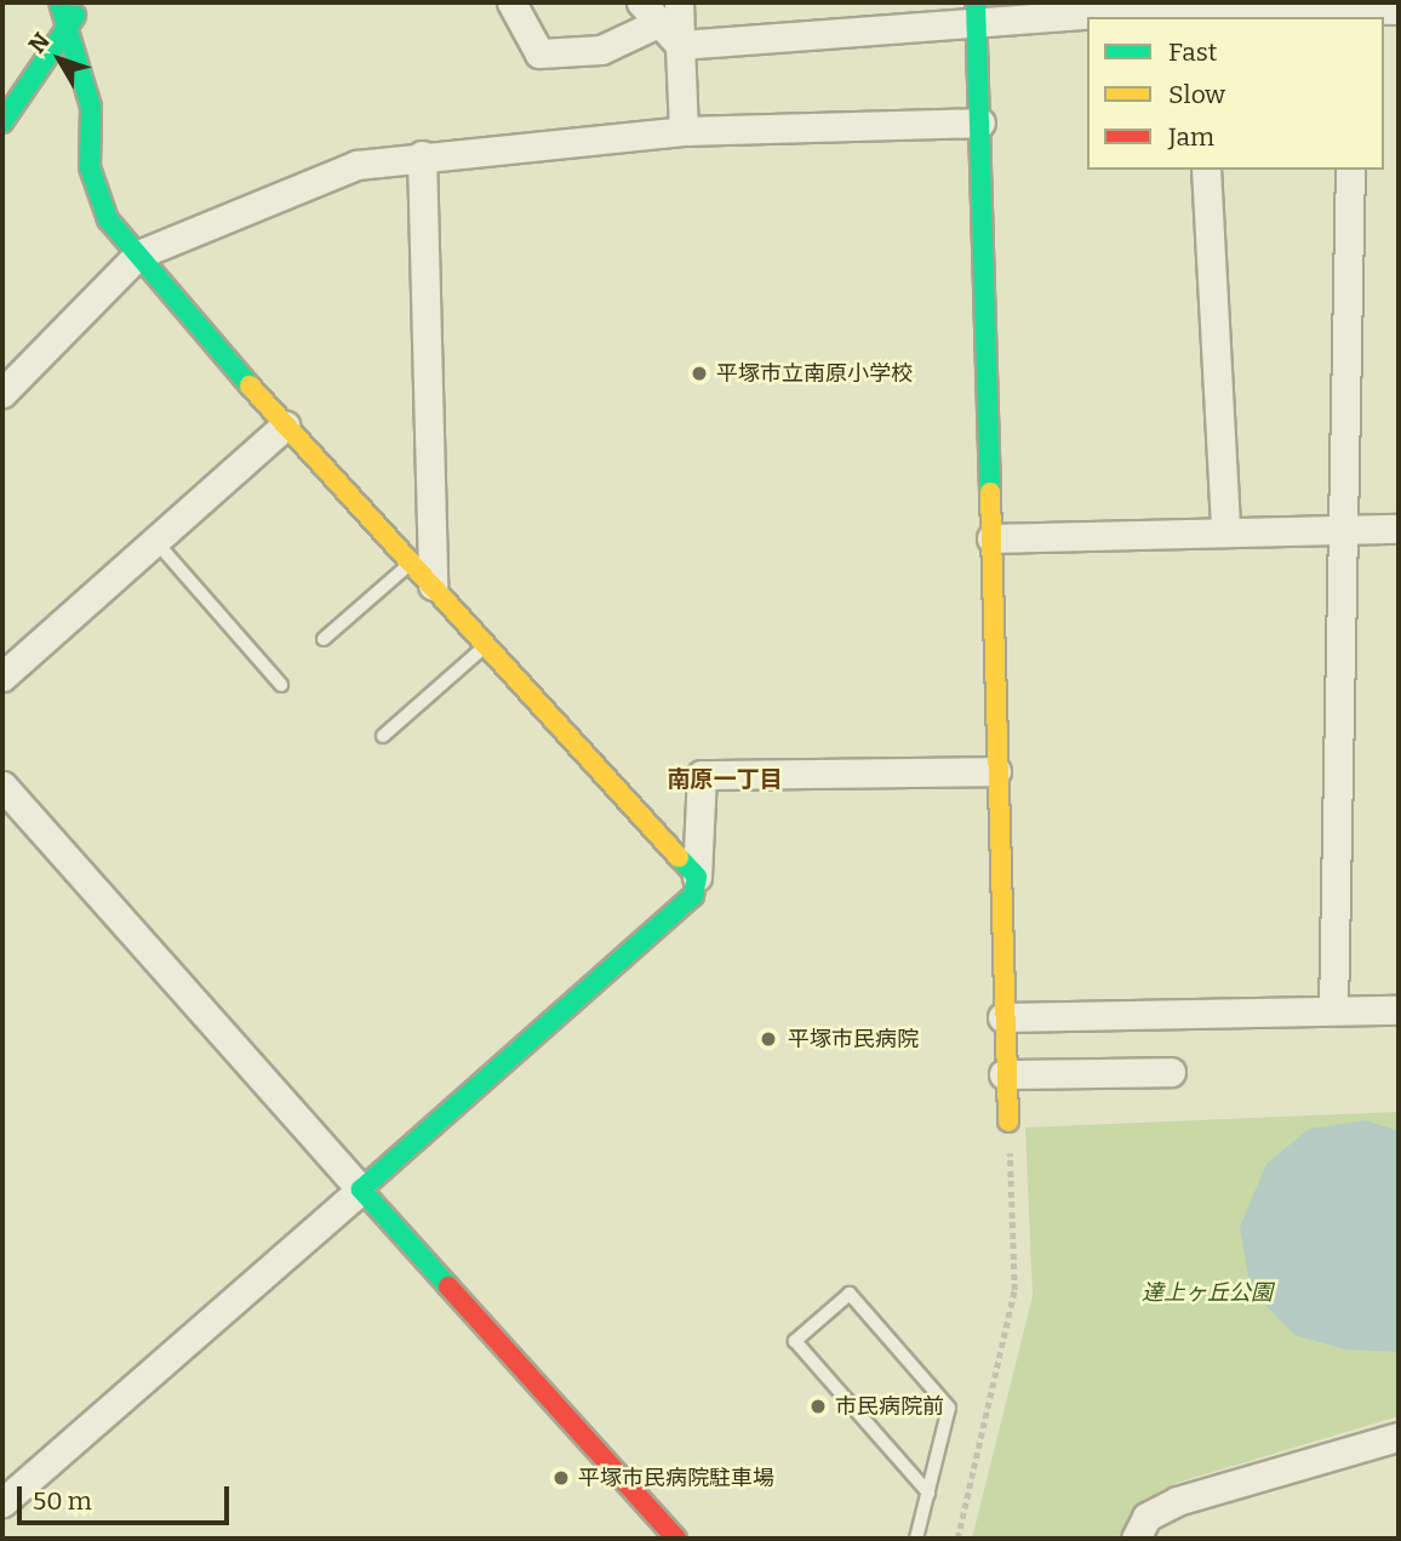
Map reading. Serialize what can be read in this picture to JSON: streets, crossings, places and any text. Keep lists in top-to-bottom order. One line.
{"districts":["南原一丁目"],"parks":["達上ヶ丘公園"],"places":["平塚市立南原小学校","平塚市民病院","市民病院前","平塚市民病院駐車場"],"legend":["Fast","Slow","Jam"],"scale_bar":"50 m","north":"top left"}
